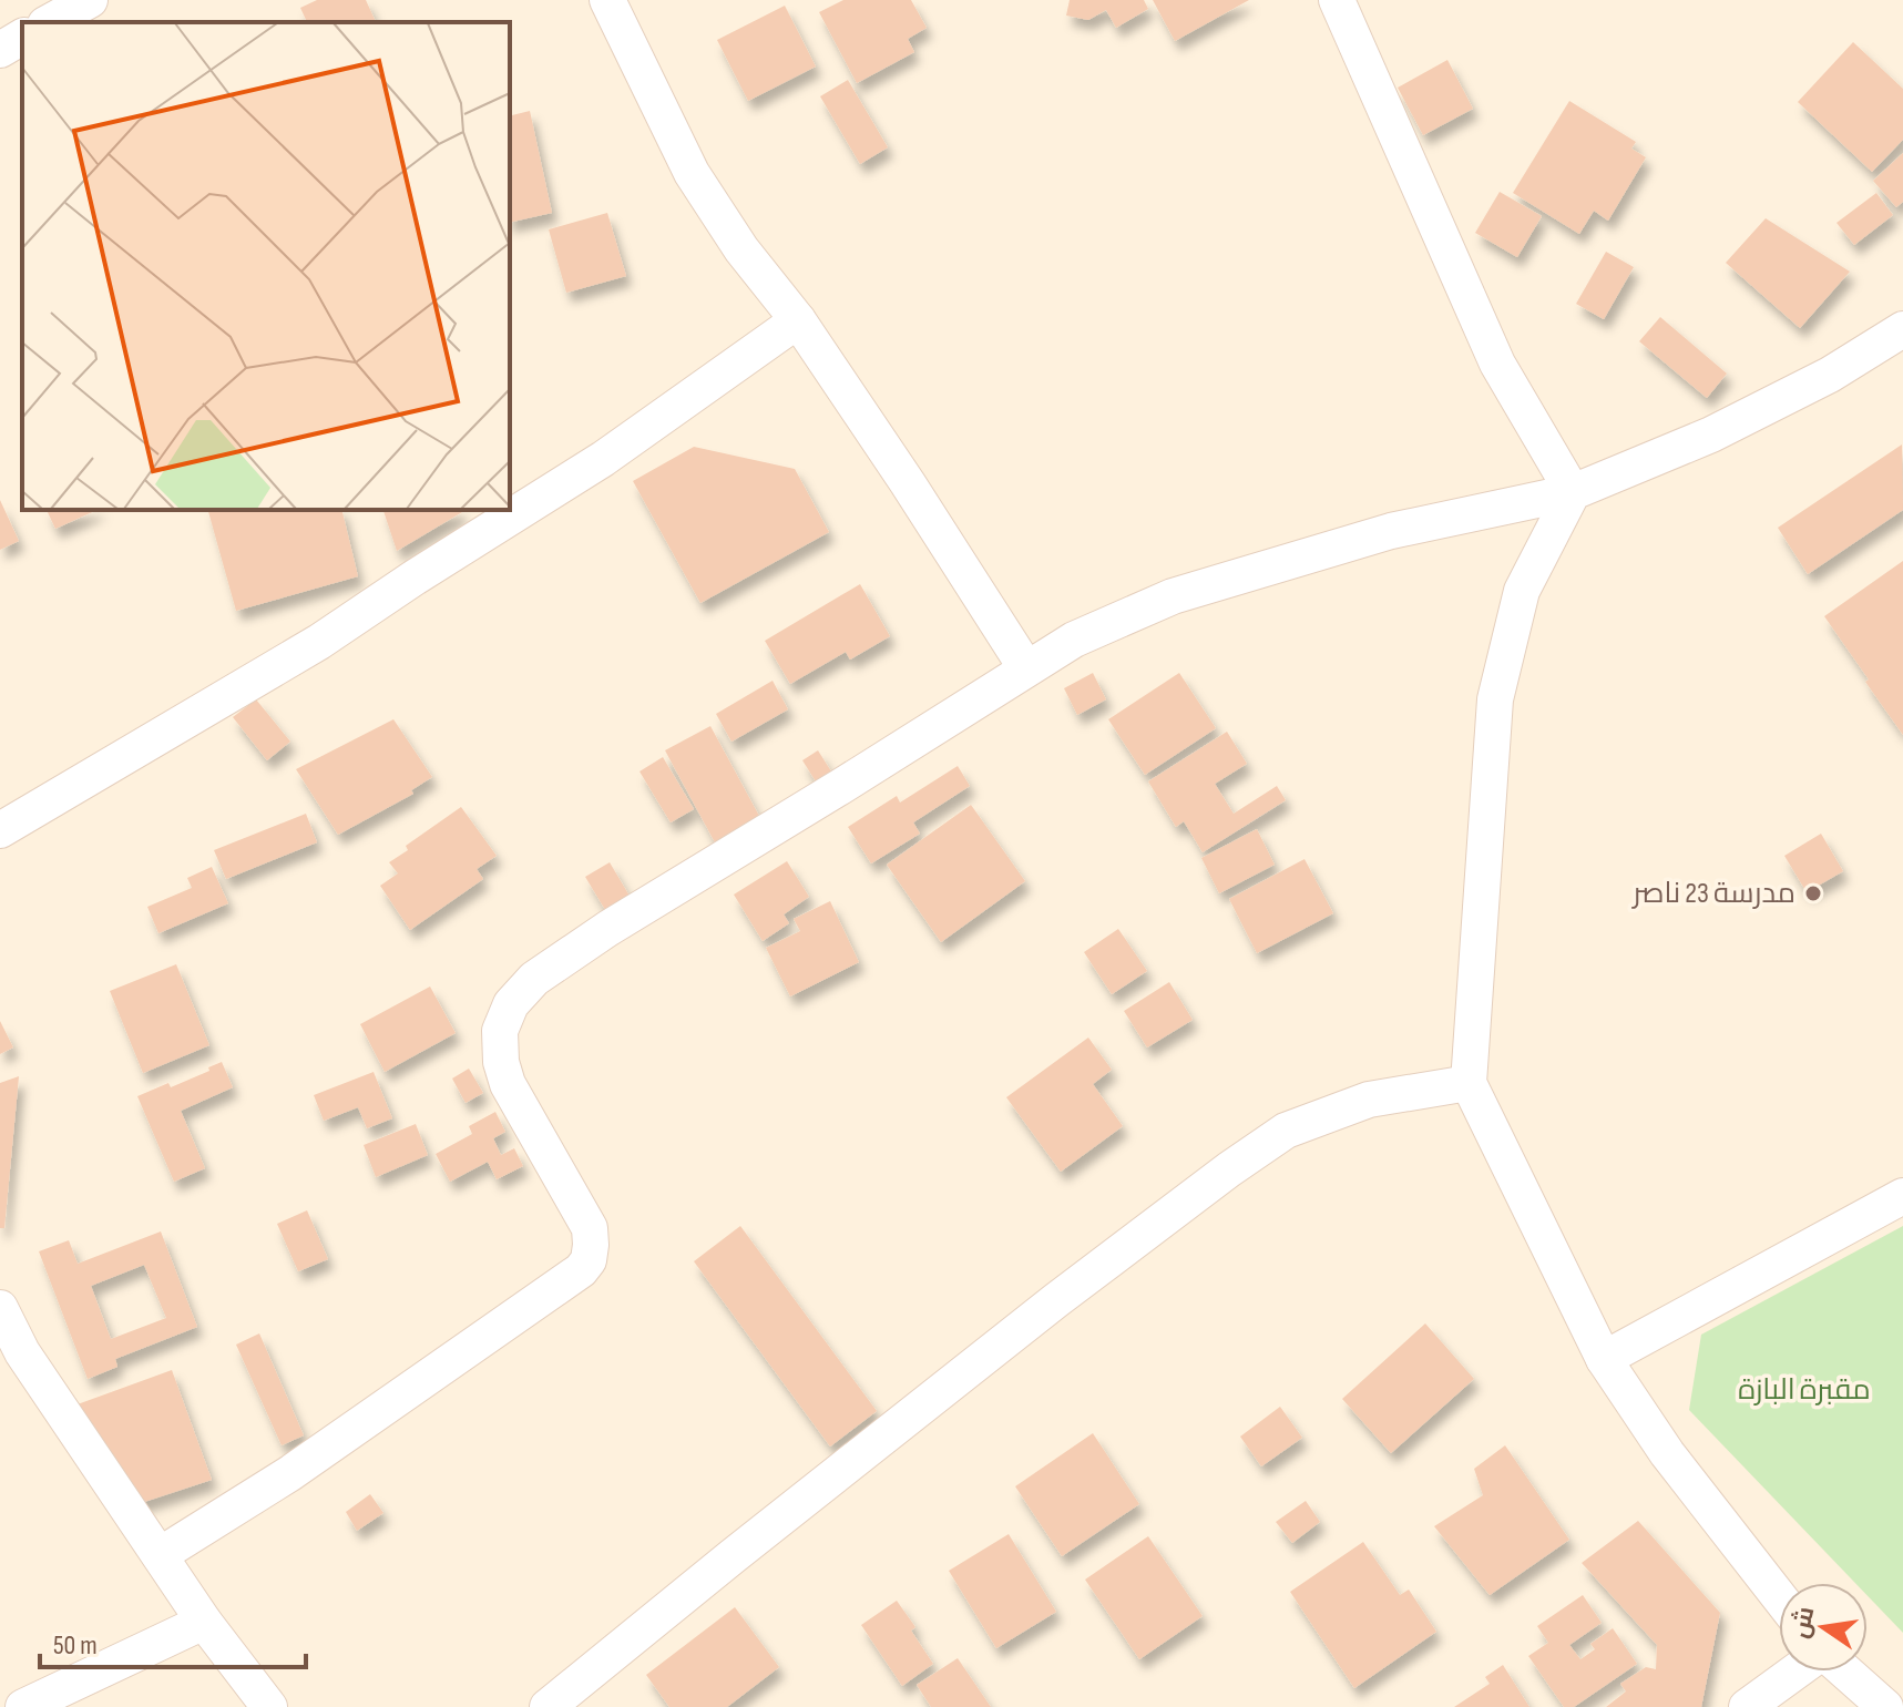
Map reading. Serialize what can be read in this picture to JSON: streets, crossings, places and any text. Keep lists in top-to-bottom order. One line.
{"parks":["مقبرة البازة"],"places":["مدرسة 23 ناصر"],"scale_bar":"50 m","north":"left"}
